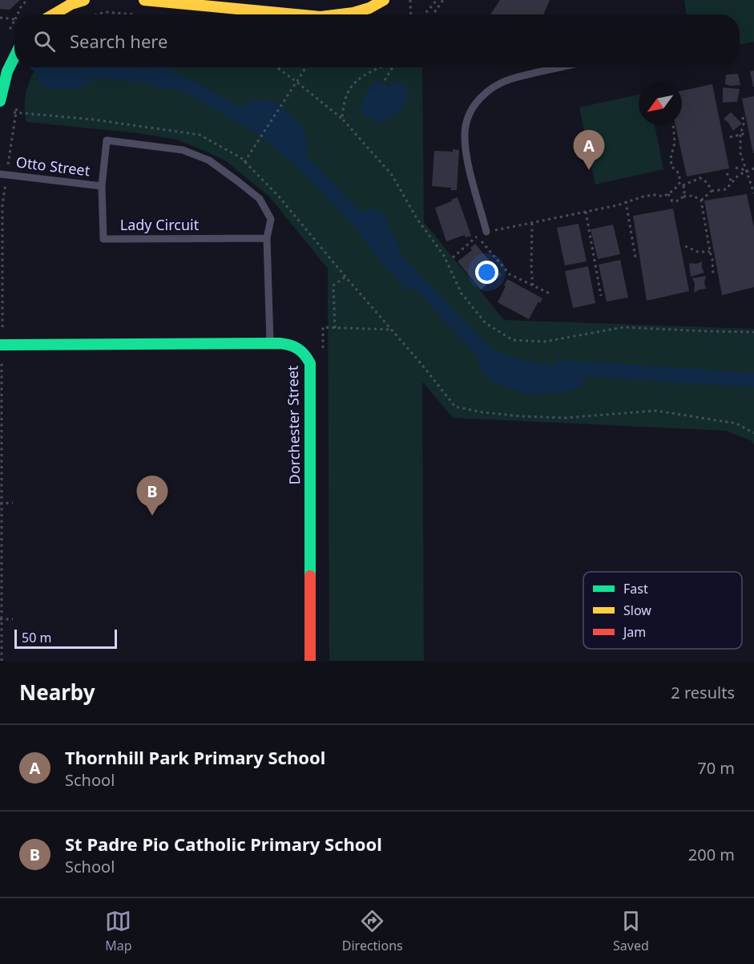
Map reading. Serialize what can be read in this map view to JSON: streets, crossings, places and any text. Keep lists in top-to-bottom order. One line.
{"streets":{"street":["Dorchester Street"],"lane":["Otto Street","Lady Circuit"]},"crossings":[["Otto Street","Lady Circuit"],["Lady Circuit","Dorchester Street"]],"legend":["Fast","Slow","Jam"],"scale_bar":"50 m","north":"bottom left","page":{"search":"Search here","pins":["A","B"],"scale":"50 m","heading":["Nearby","2 results"],"list":[{"mark":"A","name":"Thornhill Park Primary School","note":"School","value":"70 m"},{"mark":"B","name":"St Padre Pio Catholic Primary School","note":"School","value":"200 m"}],"nav":["Map","Directions","Saved"]}}
